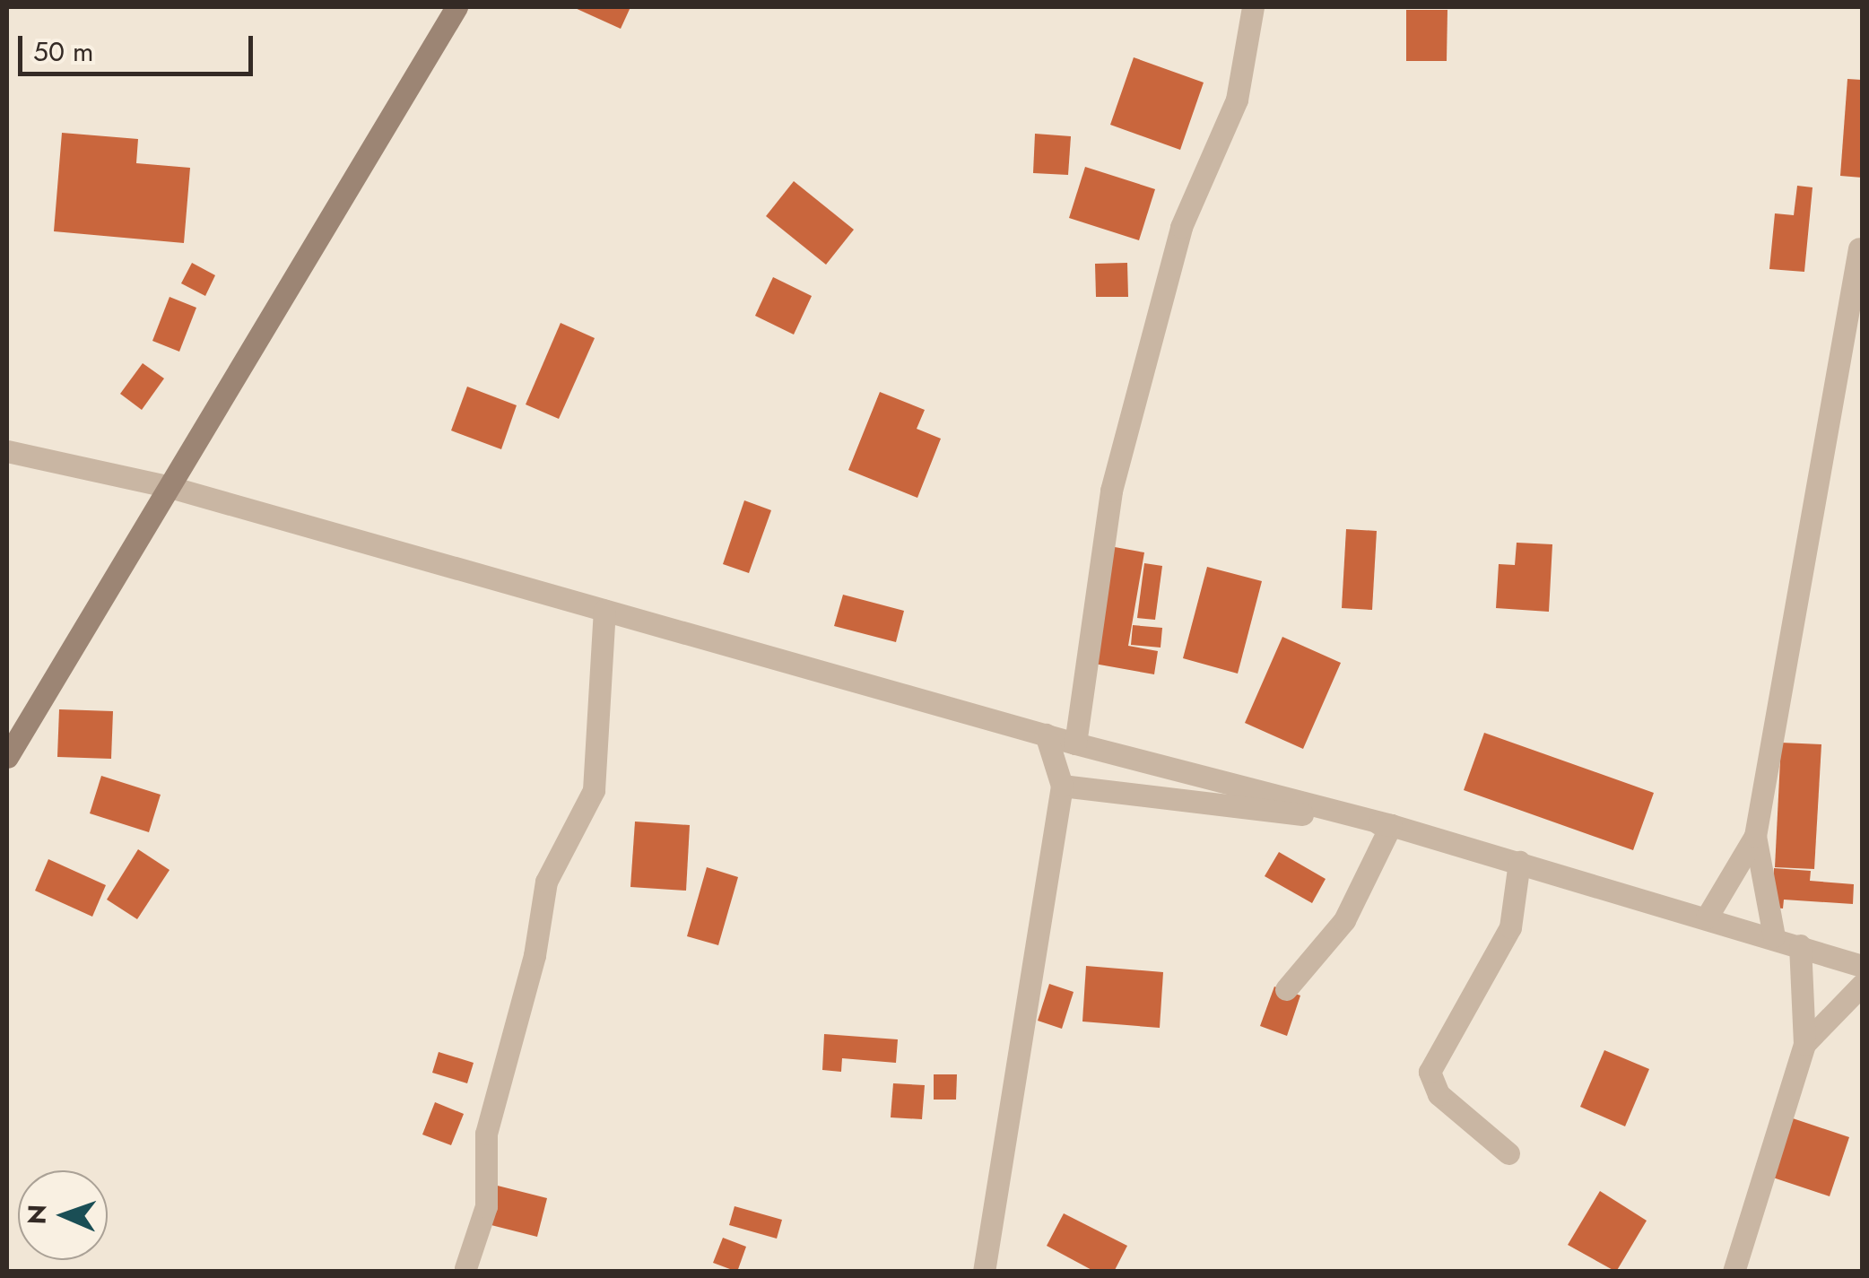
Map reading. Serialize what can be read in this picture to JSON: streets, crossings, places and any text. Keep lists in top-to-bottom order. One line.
{"scale_bar":"50 m","north":"left"}
